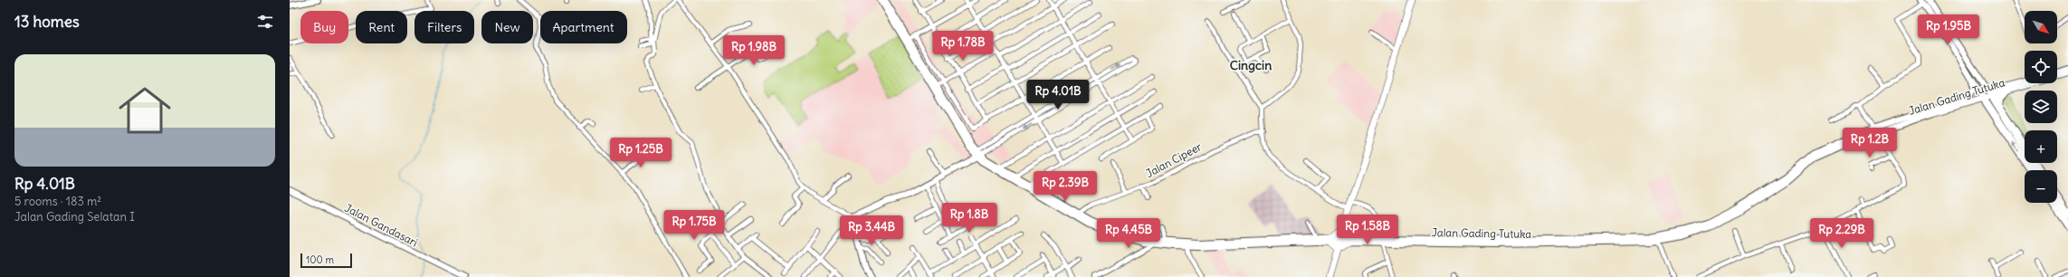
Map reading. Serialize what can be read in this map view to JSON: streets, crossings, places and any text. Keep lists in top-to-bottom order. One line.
{"streets":{"main road":["Jalan Gading Tutuka","Jalan Gandasari"],"street":["Jalan Cipeer"]},"crossings":[["Jalan Gading Tutuka","Jalan Cipeer"]],"districts":["Cingcin"],"scale_bar":"100 m","north":"bottom right","page":{"heading":"13 homes","map_buttons":["+","−"],"chip":["Buy","Rent","Filters","New","Apartment"],"price":["Rp 1.95B","Rp 1.78B","Rp 1.98B","Rp 4.01B","Rp 1.2B","Rp 1.25B","Rp 2.39B","Rp 1.8B","Rp 1.75B","Rp 1.58B","Rp 3.44B","Rp 4.45B","Rp 2.29B"],"list":[{"name":"Rp 4.01B","note":"5 rooms · 183 m² · Jalan Gading Selatan I"}],"scale":"100 m"}}
